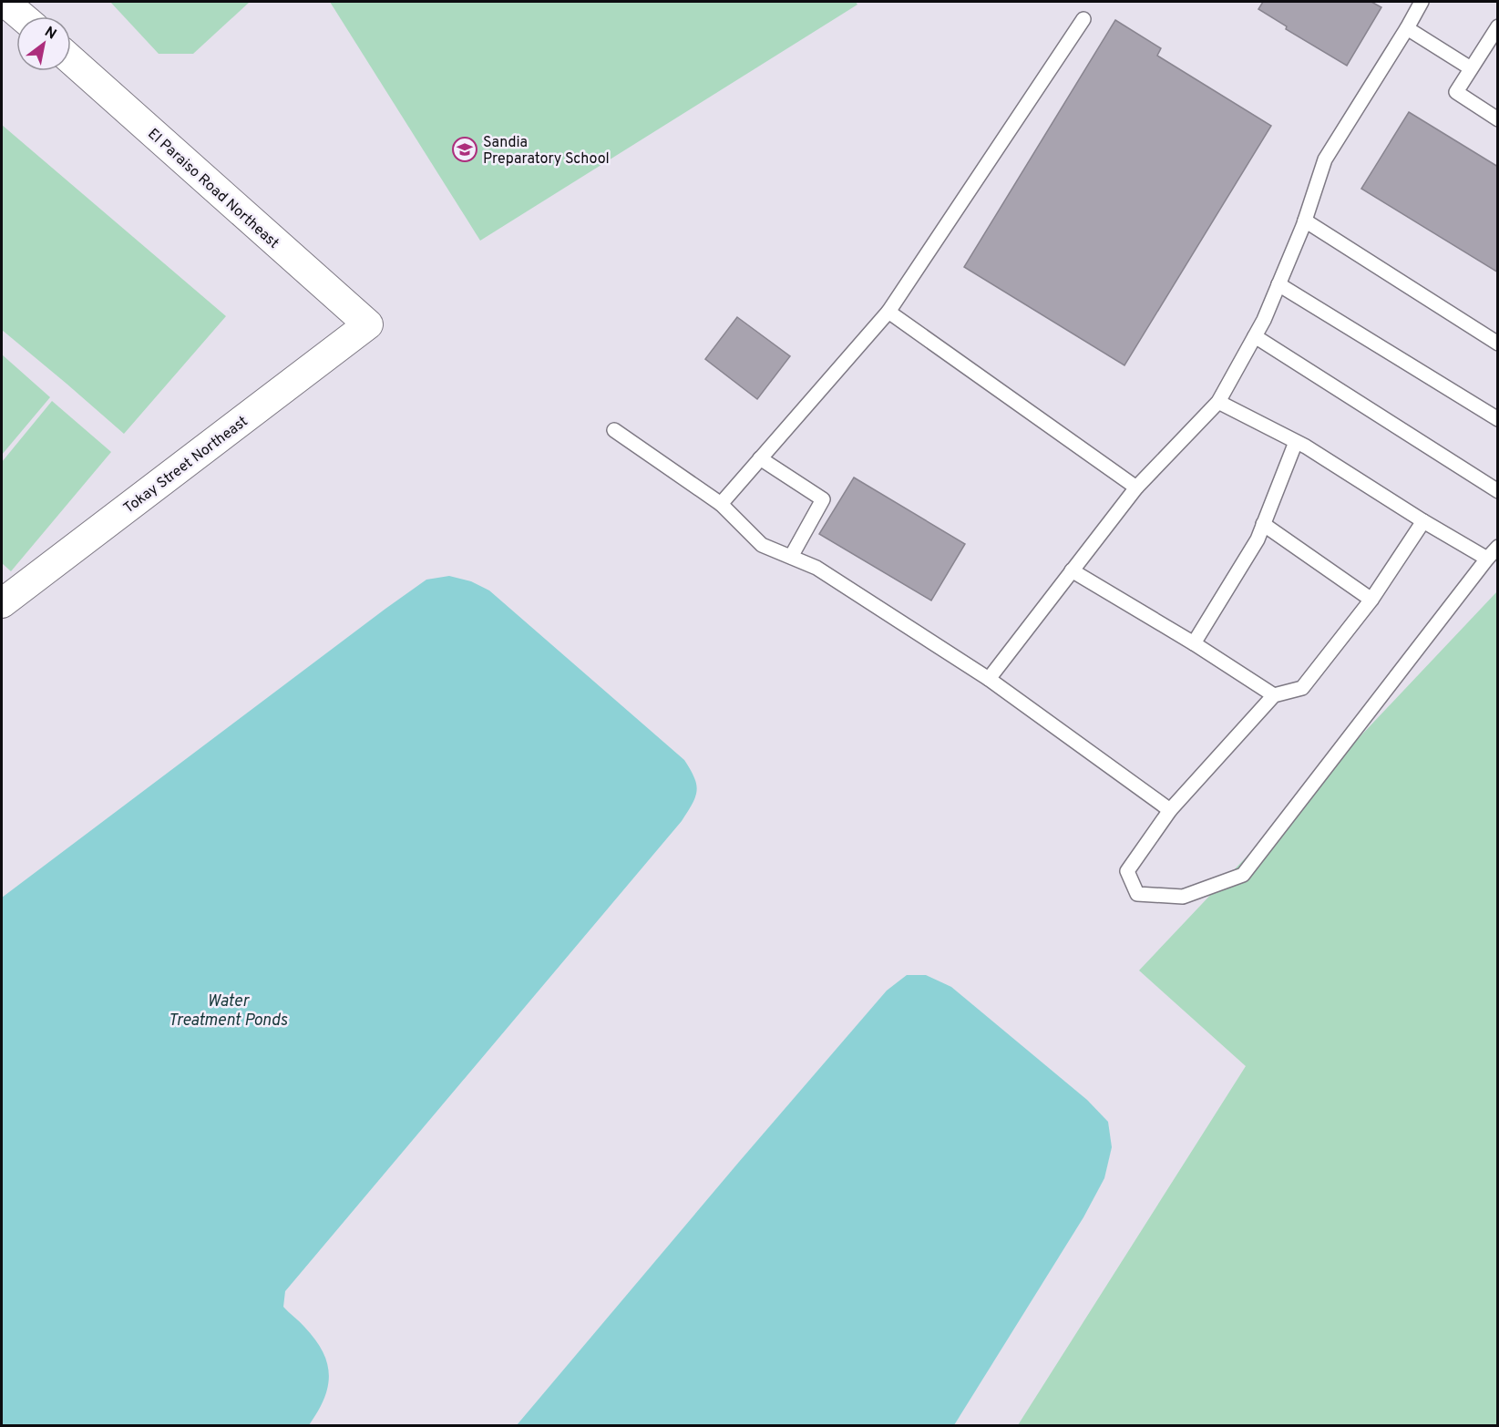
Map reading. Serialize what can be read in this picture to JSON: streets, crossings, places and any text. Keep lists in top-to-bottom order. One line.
{"streets":{"street":["El Paraiso Road Northeast","Tokay Street Northeast"]},"crossings":[["El Paraiso Road Northeast","Tokay Street Northeast"]],"water":["Water Treatment Ponds"],"places":{"school or university":["Sandia Preparatory School"]},"north":"top right"}
